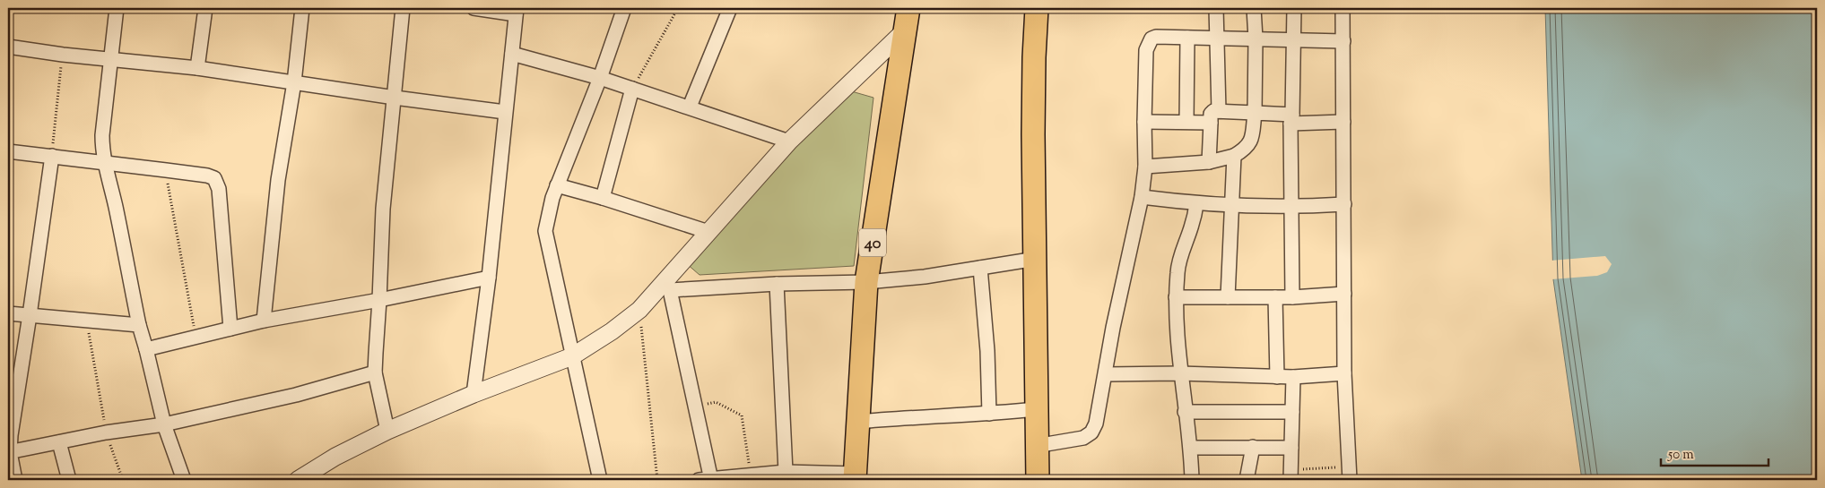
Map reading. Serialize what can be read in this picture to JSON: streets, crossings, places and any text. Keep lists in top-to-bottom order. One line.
{"streets":{"highway":["40"]},"scale_bar":"50 m"}
